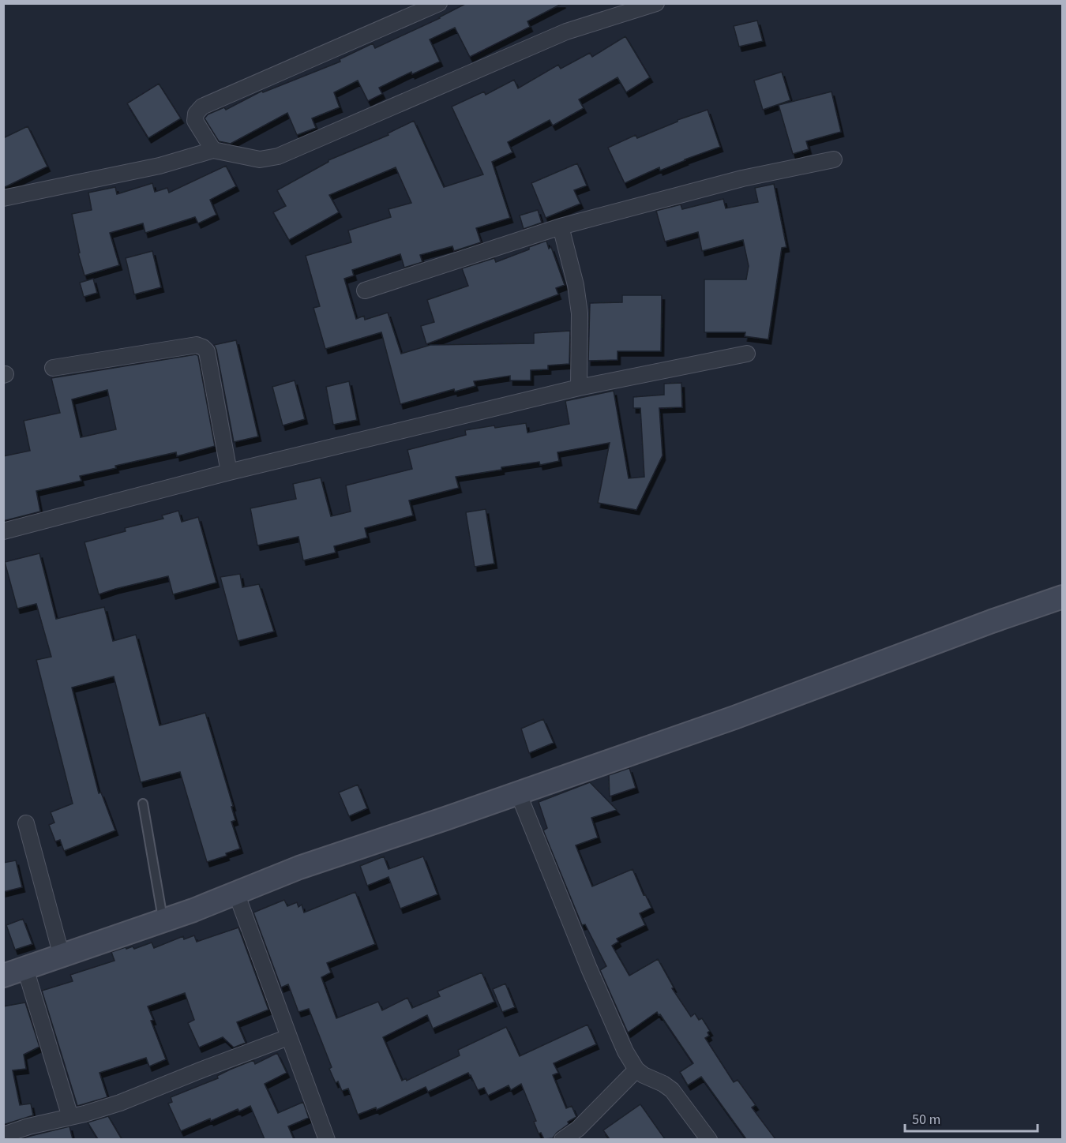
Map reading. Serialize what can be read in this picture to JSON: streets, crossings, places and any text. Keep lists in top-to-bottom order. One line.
{"scale_bar":"50 m"}
